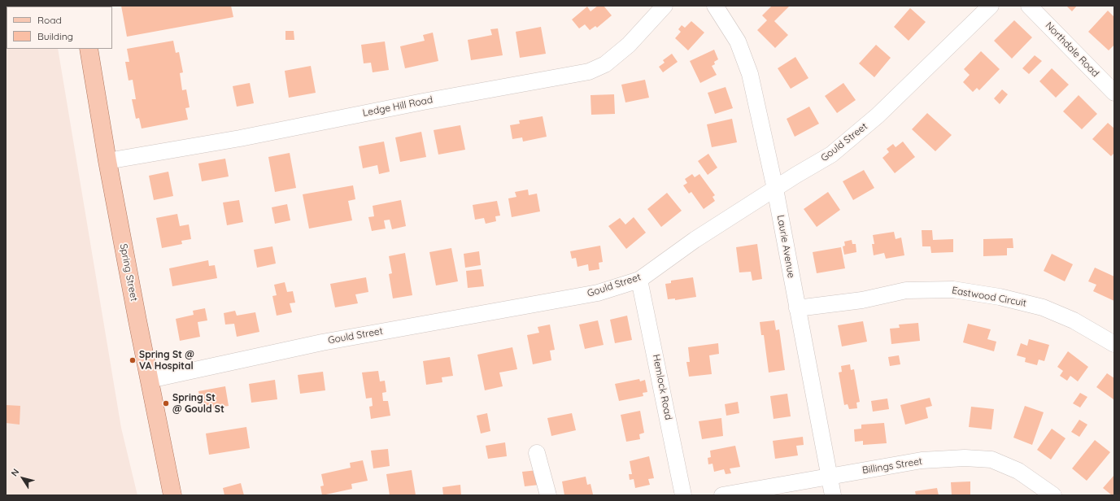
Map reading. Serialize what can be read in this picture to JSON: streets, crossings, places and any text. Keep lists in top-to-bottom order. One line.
{"streets":{"main road":["Spring Street"],"street":["Northdale Road","Ledge Hill Road","Gould Street","Laurie Avenue","Eastwood Circuit","Hemlock Road","Billings Street"]},"crossings":[["Ledge Hill Road","Spring Street"],["Gould Street","Laurie Avenue"],["Gould Street","Spring Street"],["Gould Street","Hemlock Road"],["Laurie Avenue","Eastwood Circuit"],["Laurie Avenue","Billings Street"]],"places":["Spring St @ VA Hospital","Spring St @ Gould St"],"legend":["Road","Building"],"north":"top left"}
